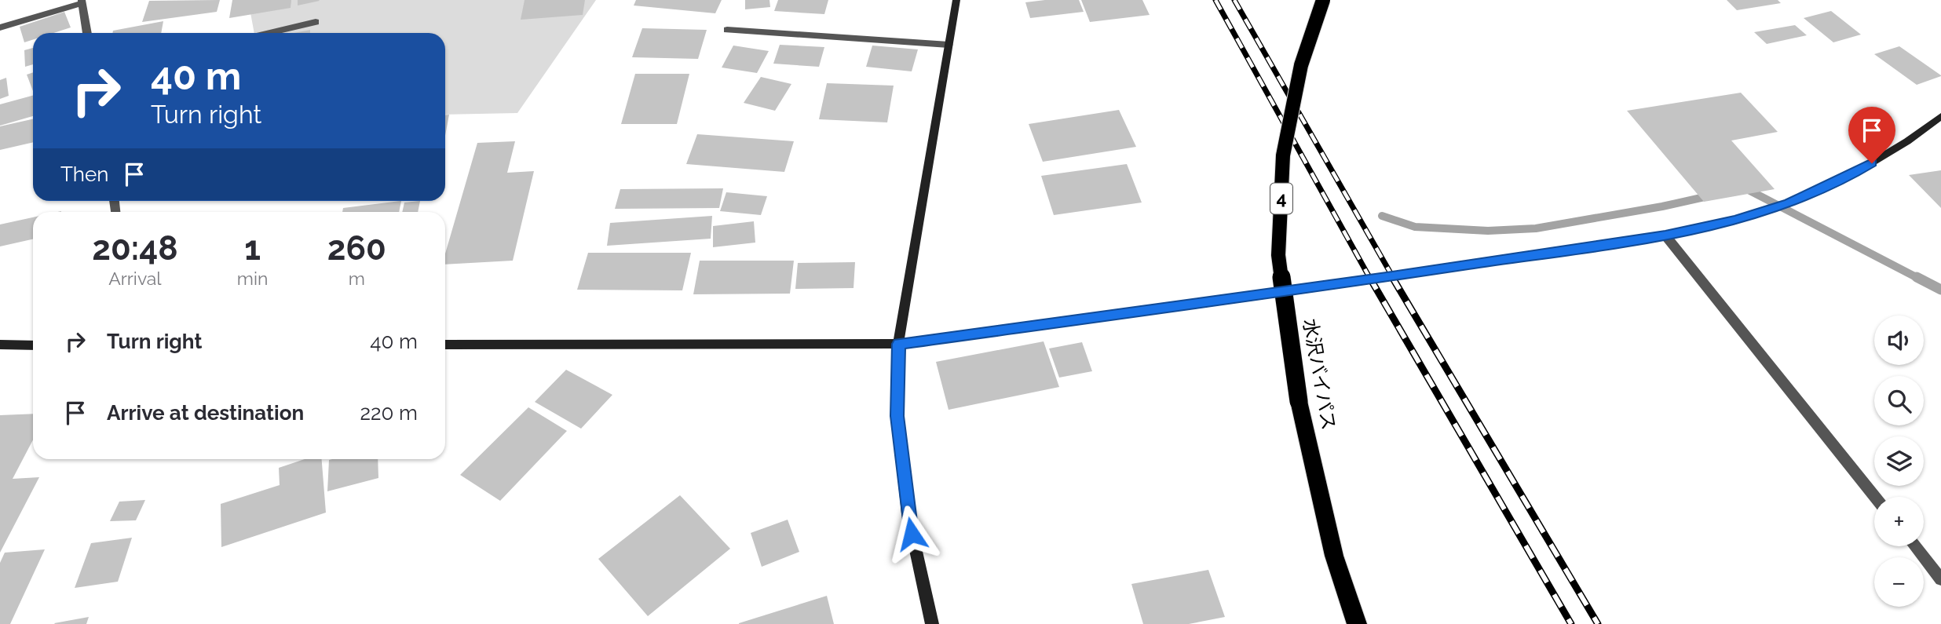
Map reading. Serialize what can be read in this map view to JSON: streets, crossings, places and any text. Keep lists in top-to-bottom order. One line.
{"streets":{"highway":["4","水沢バイパス"]},"page":{"turn":["40 m","Turn right"],"then":"Then","eta":["20:48","Arrival","1","min","260","m"],"list":[{"name":"Turn right","value":"40 m"},{"name":"Arrive at destination","value":"220 m"}],"map_buttons":["+","−"]}}
